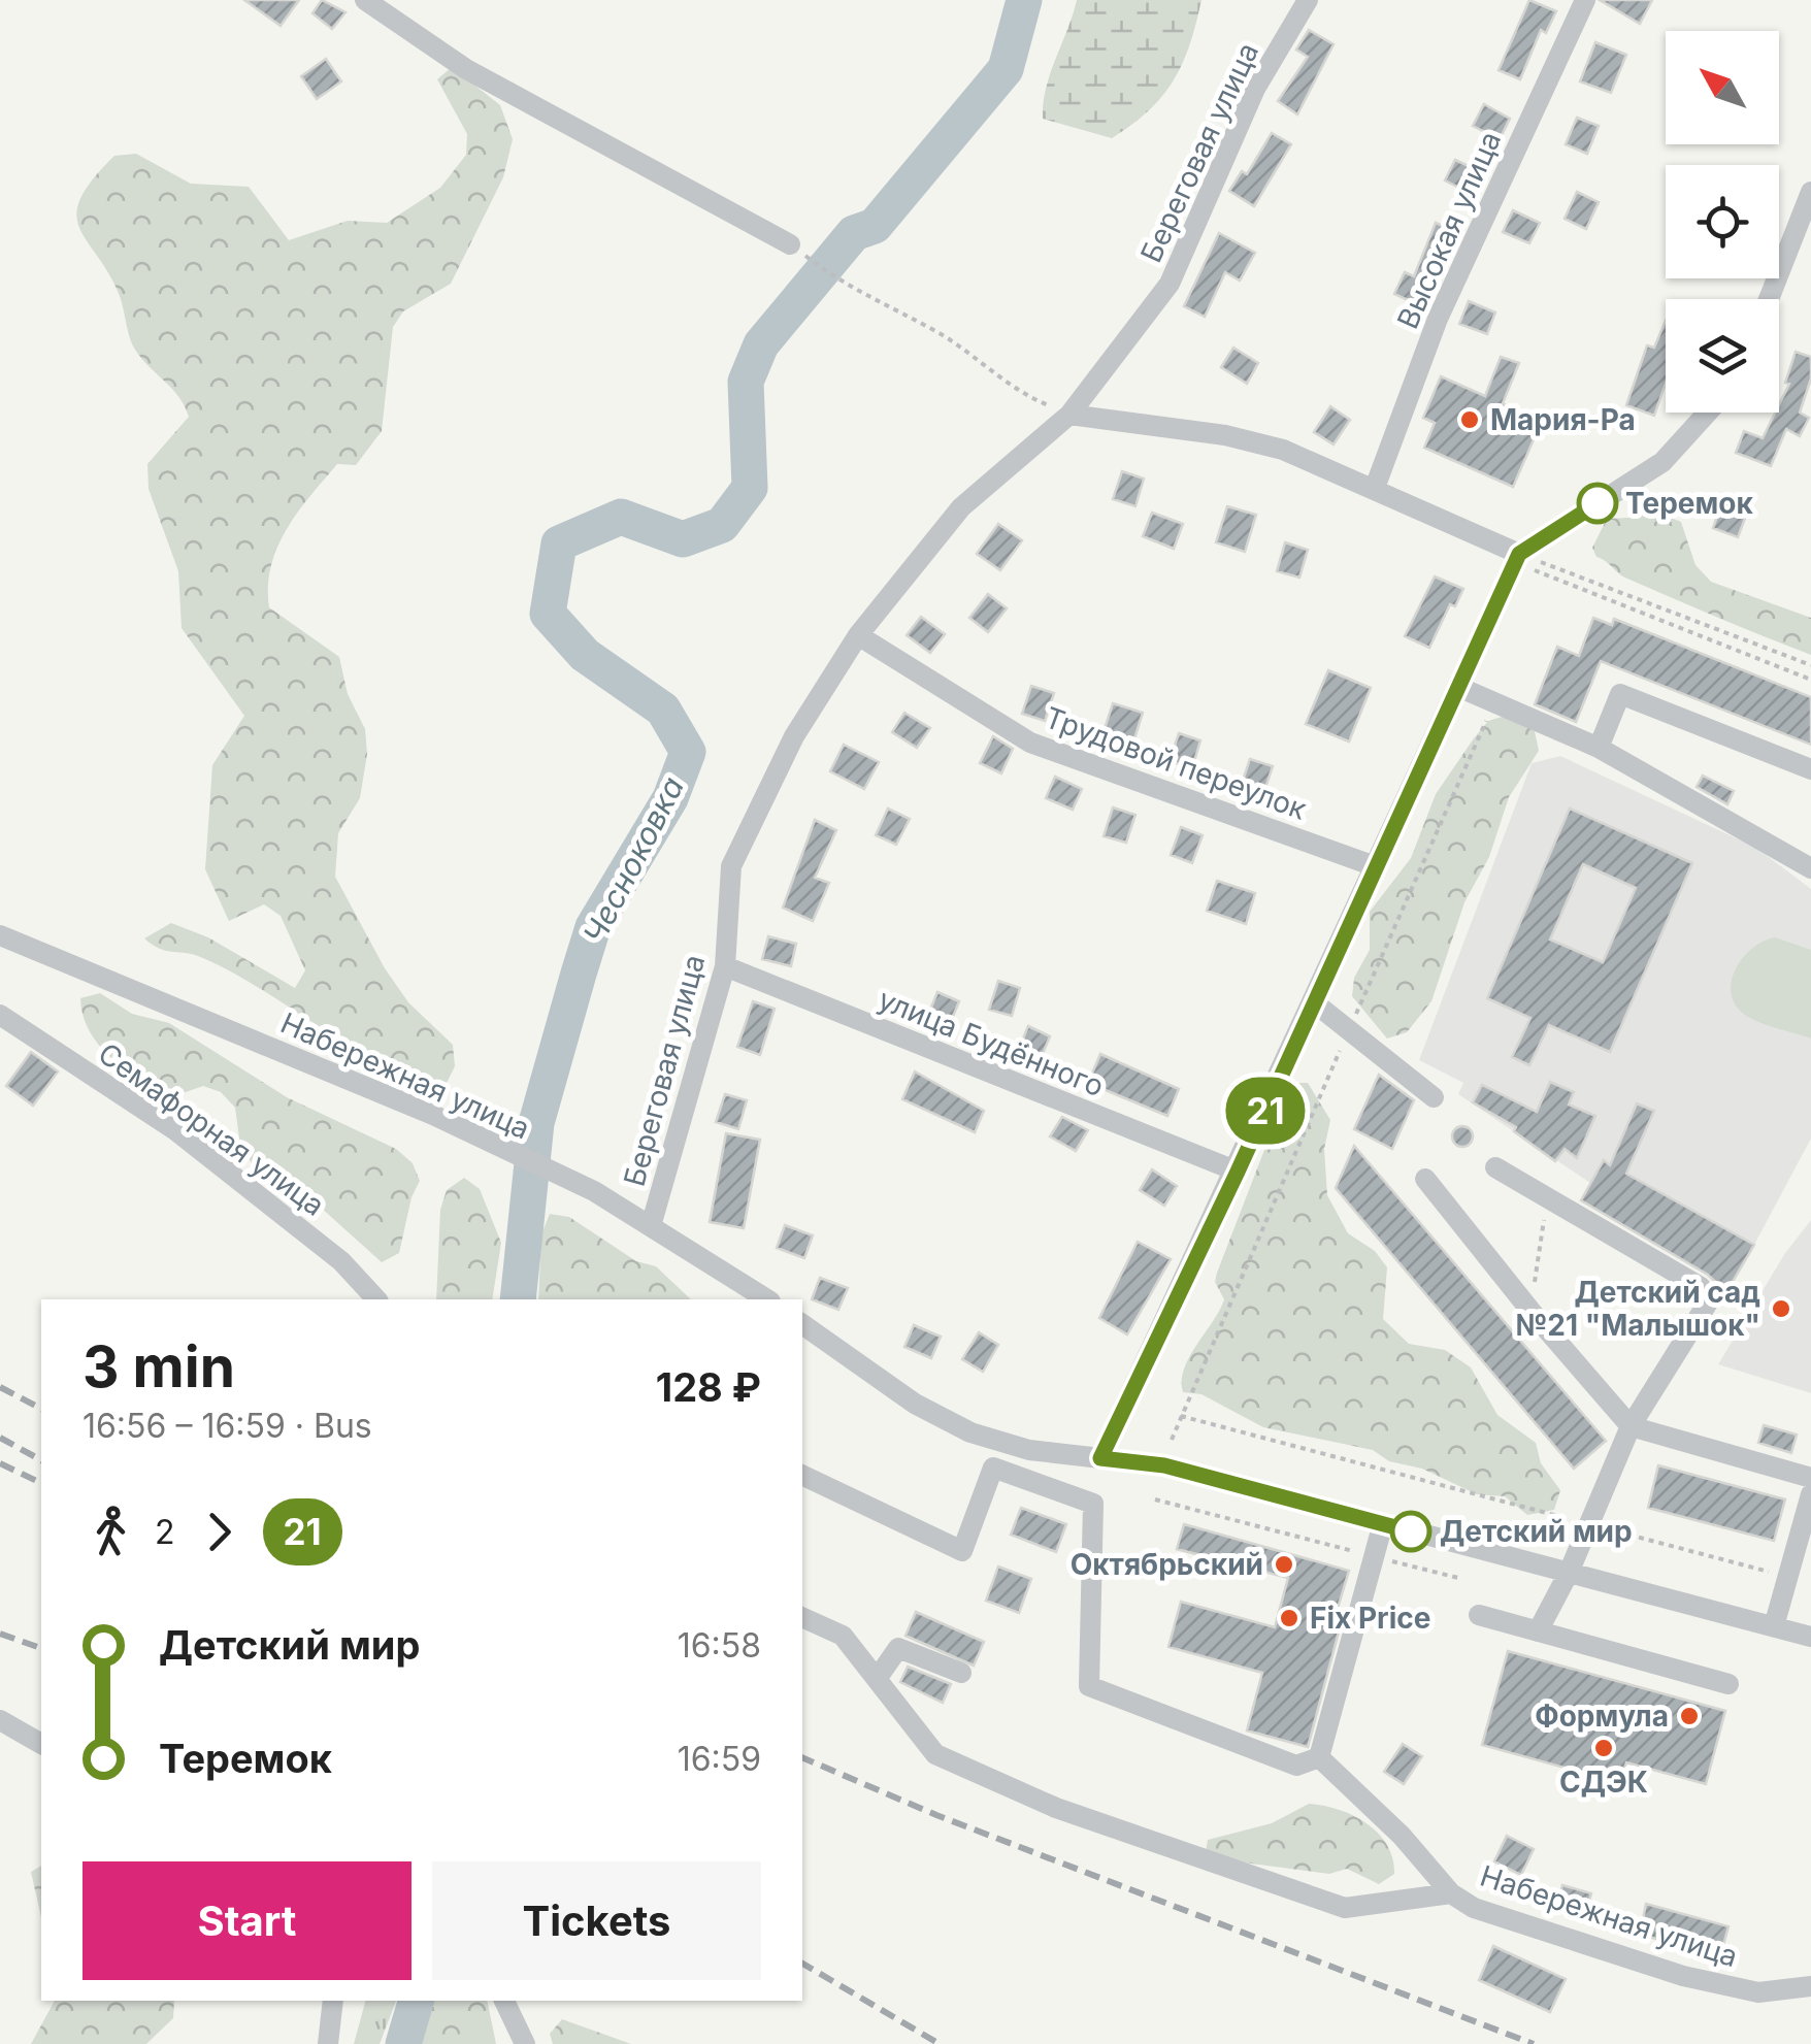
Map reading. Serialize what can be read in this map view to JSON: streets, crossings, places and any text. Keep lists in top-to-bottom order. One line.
{"streets":{"street":["Береговая улица","Высокая улица","Трудовой переулок","улица Будённого","Набережная улица","Семафорная улица"]},"crossings":[["Береговая улица","Трудовой переулок"],["Береговая улица","улица Будённого"],["Береговая улица","Набережная улица"]],"water":["Чесноковка"],"places":["Мария-Ра","Теремок","Детский сад №21 \"Малышок\"","Детский мир","Октябрьский","Fix Price","Формула","СДЭК"],"lines":["bus line 21"],"north":"top left","page":{"on_map":"21","heading":["3 min","16:56 – 16:59 · Bus","128 ₽"],"legs":["2","21"],"list":[{"name":"Детский мир","value":"16:58"},{"name":"Теремок","value":"16:59"}],"buttons":["Start","Tickets"]}}
